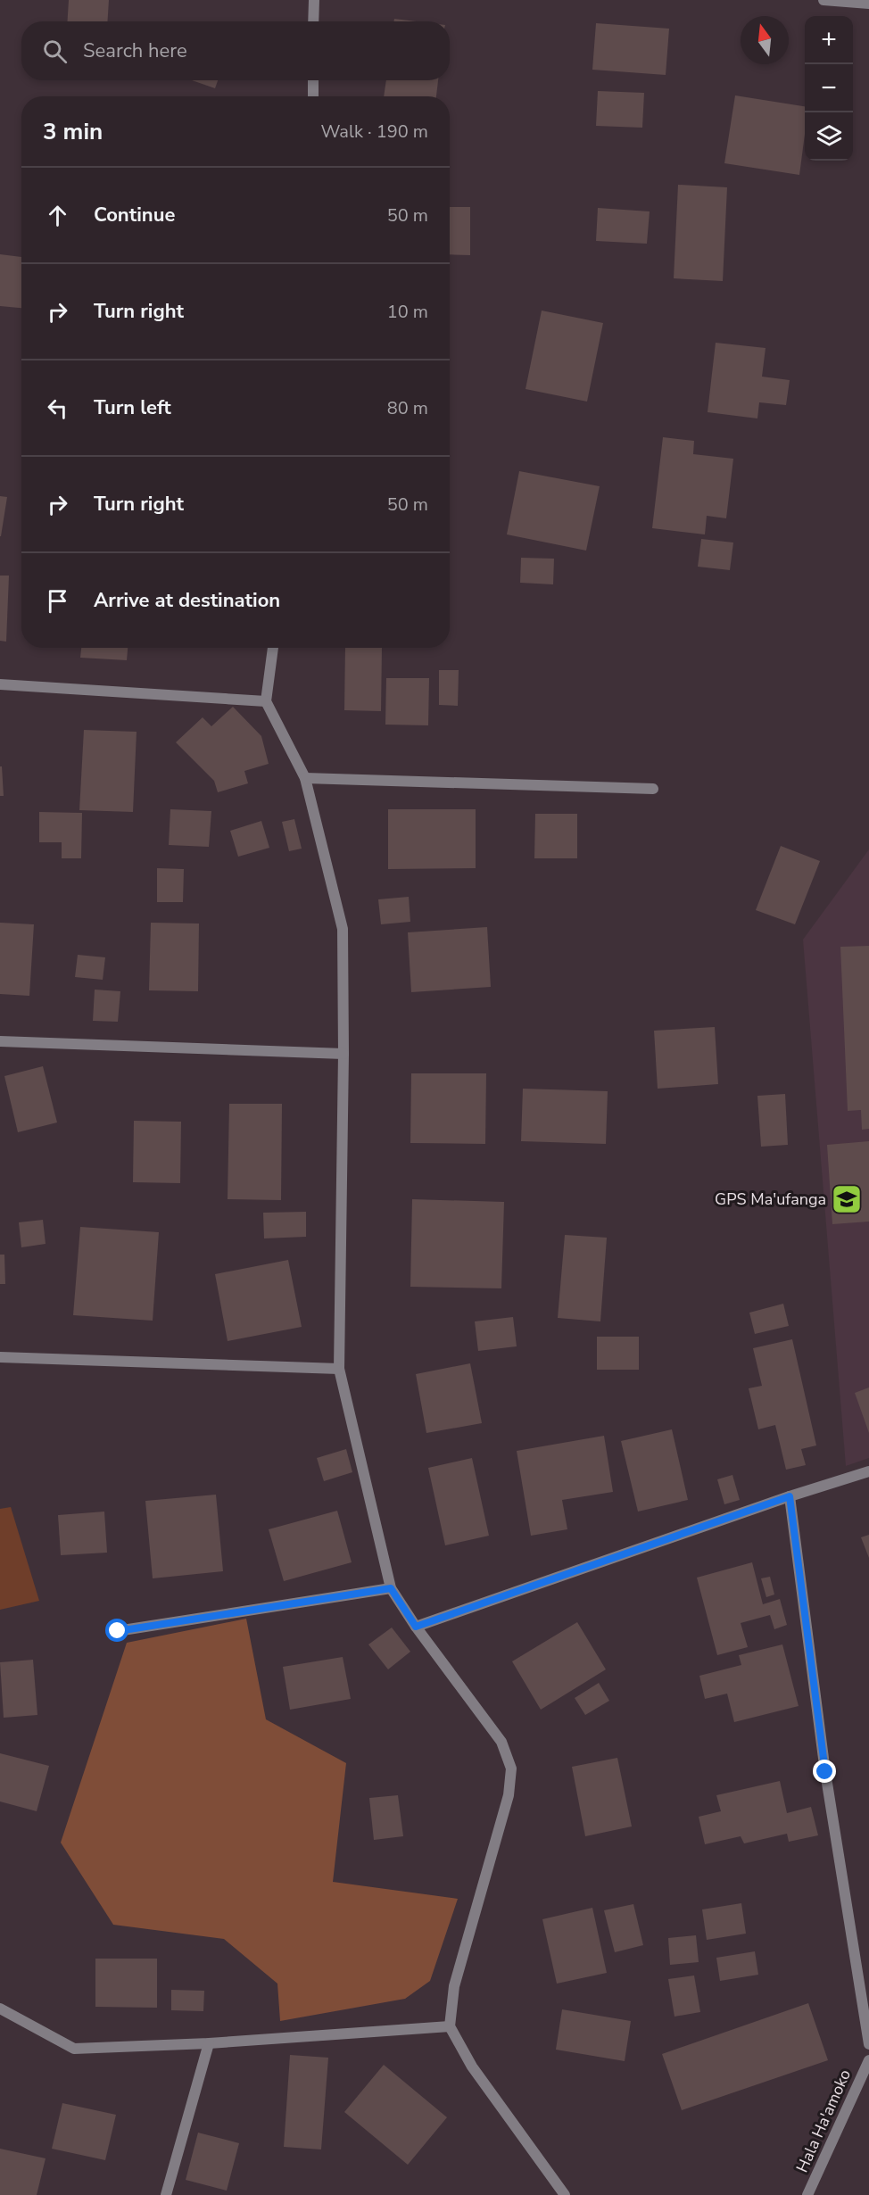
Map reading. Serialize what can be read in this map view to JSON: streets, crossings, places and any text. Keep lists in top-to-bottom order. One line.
{"streets":{"street":["Hala Ha'amoko"]},"places":{"school or university":["GPS Ma'ufanga"]},"north":"top","page":{"map_buttons":["+","−"],"search":"Search here","heading":["3 min","Walk · 190 m"],"list":[["Continue","50 m"],["Turn right","10 m"],["Turn left","80 m"],["Turn right","50 m"],"Arrive at destination"]}}
